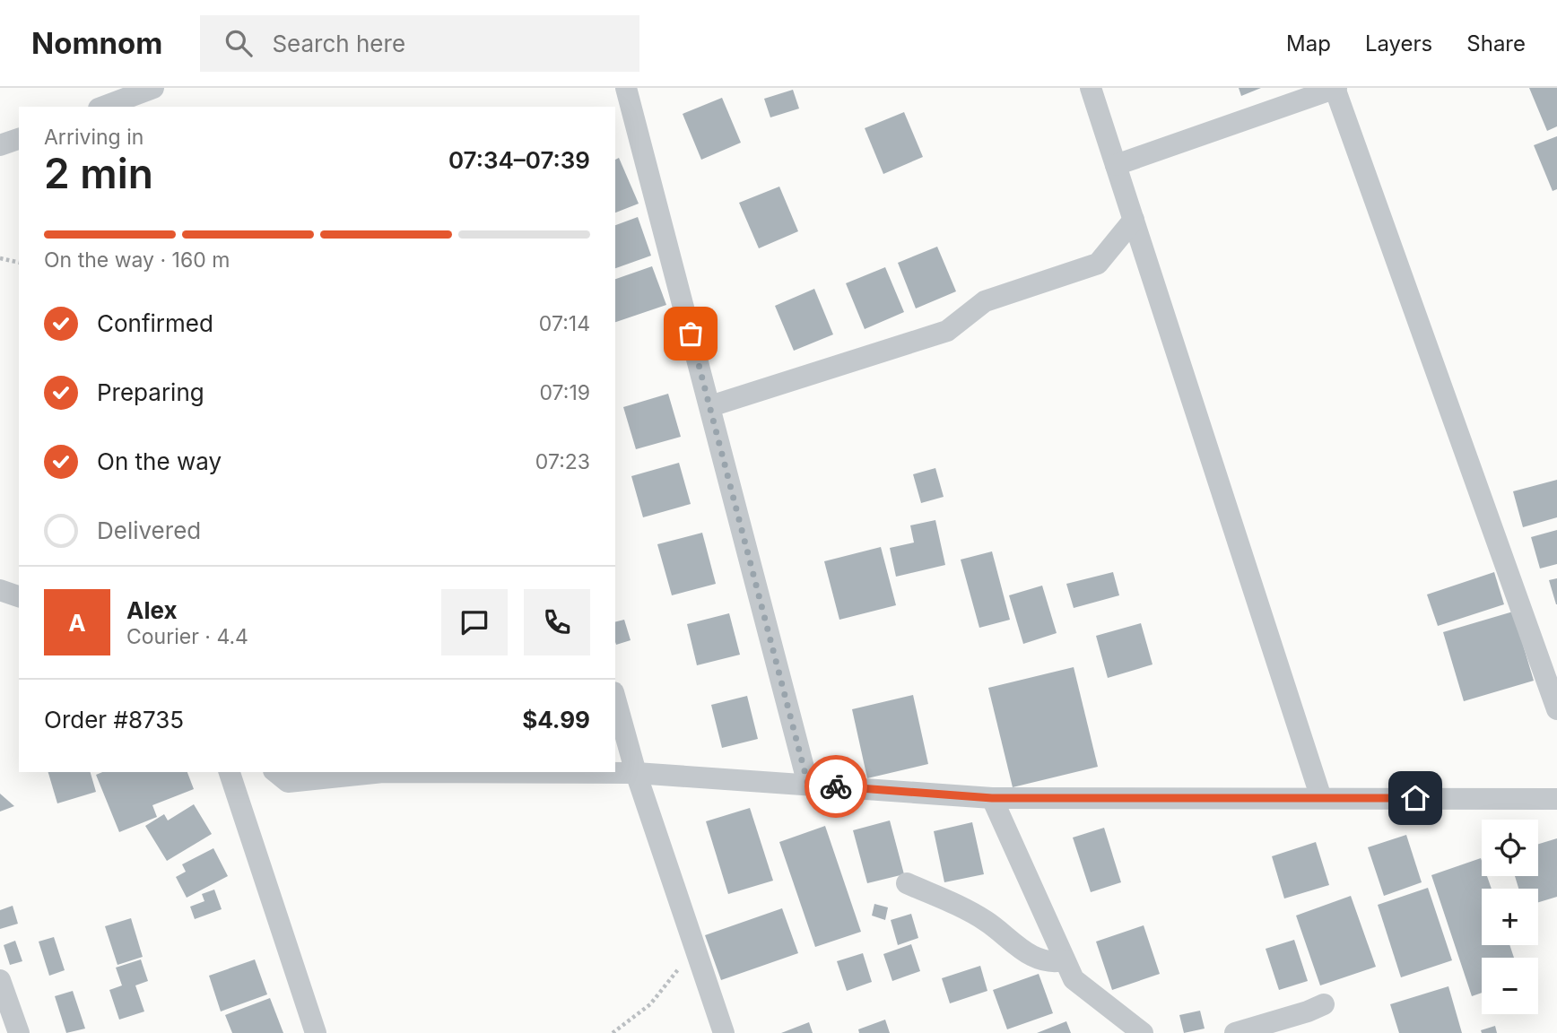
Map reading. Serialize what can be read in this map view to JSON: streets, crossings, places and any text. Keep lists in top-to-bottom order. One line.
{"page":{"header":"Nomnom","search":"Search here","nav":["Map","Layers","Share"],"heading":["2 min","Arriving in","07:34–07:39"],"panel":["Alex","Courier · 4.4","Order #8735","$4.99"],"bar":"On the way · 160 m","list":[["Confirmed","07:14"],["Preparing","07:19"],["On the way","07:23"],"Delivered"],"round":"A","map_buttons":["+","−"]}}
